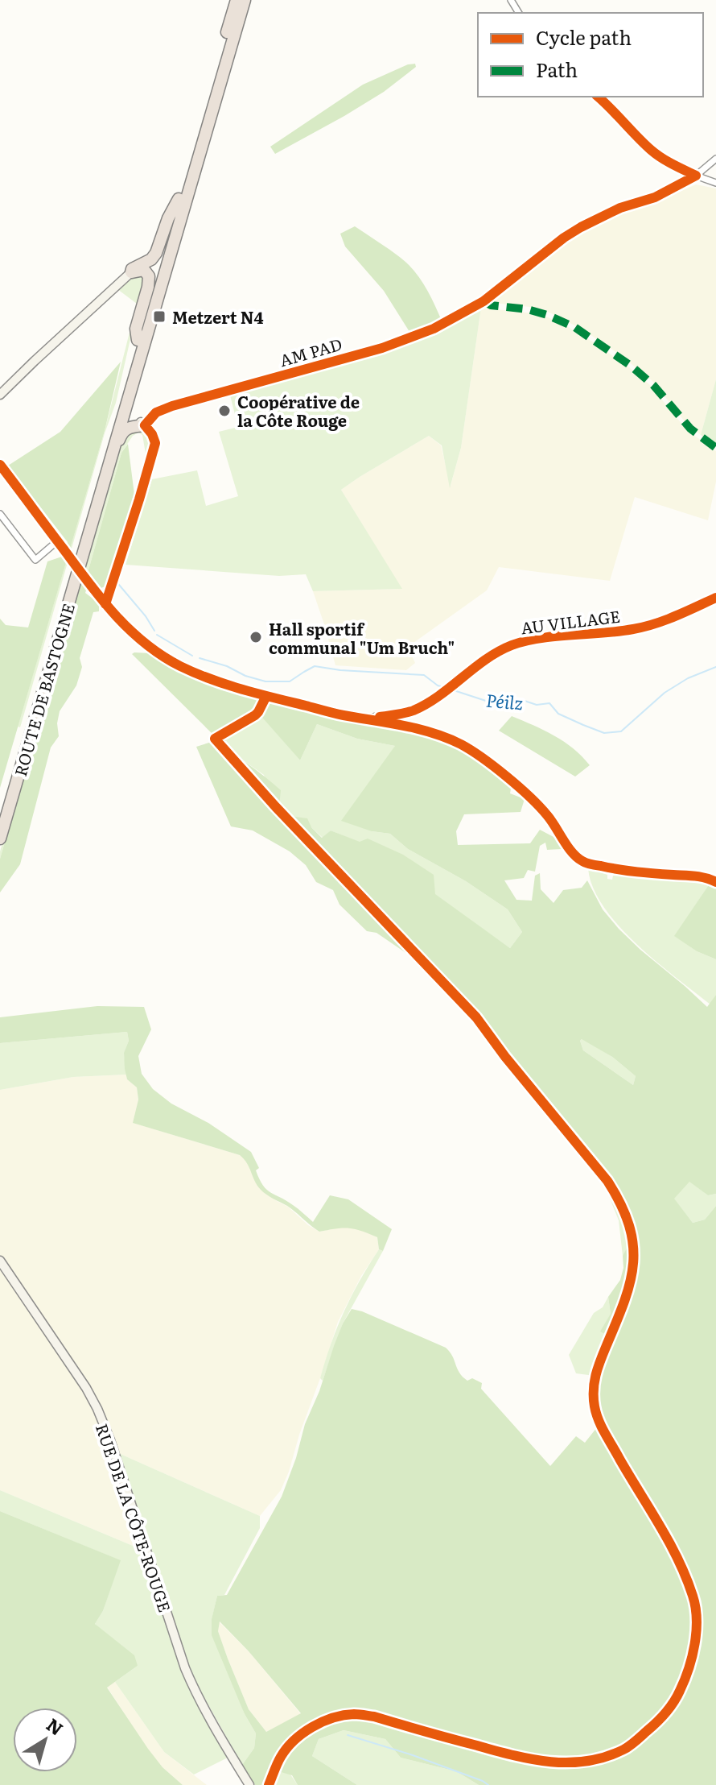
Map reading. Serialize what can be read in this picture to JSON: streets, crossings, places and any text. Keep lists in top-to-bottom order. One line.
{"streets":{"highway":["ROUTE DE BASTOGNE"],"street":["AM PAD","AU VILLAGE","RUE DE LA CÔTE-ROUGE"]},"water":["Péilz"],"places":{"transit":["Metzert N4"],"other":["Coopérative de la Côte Rouge","Hall sportif communal \"Um Bruch\""]},"legend":["Cycle path","Path"],"north":"top right"}
